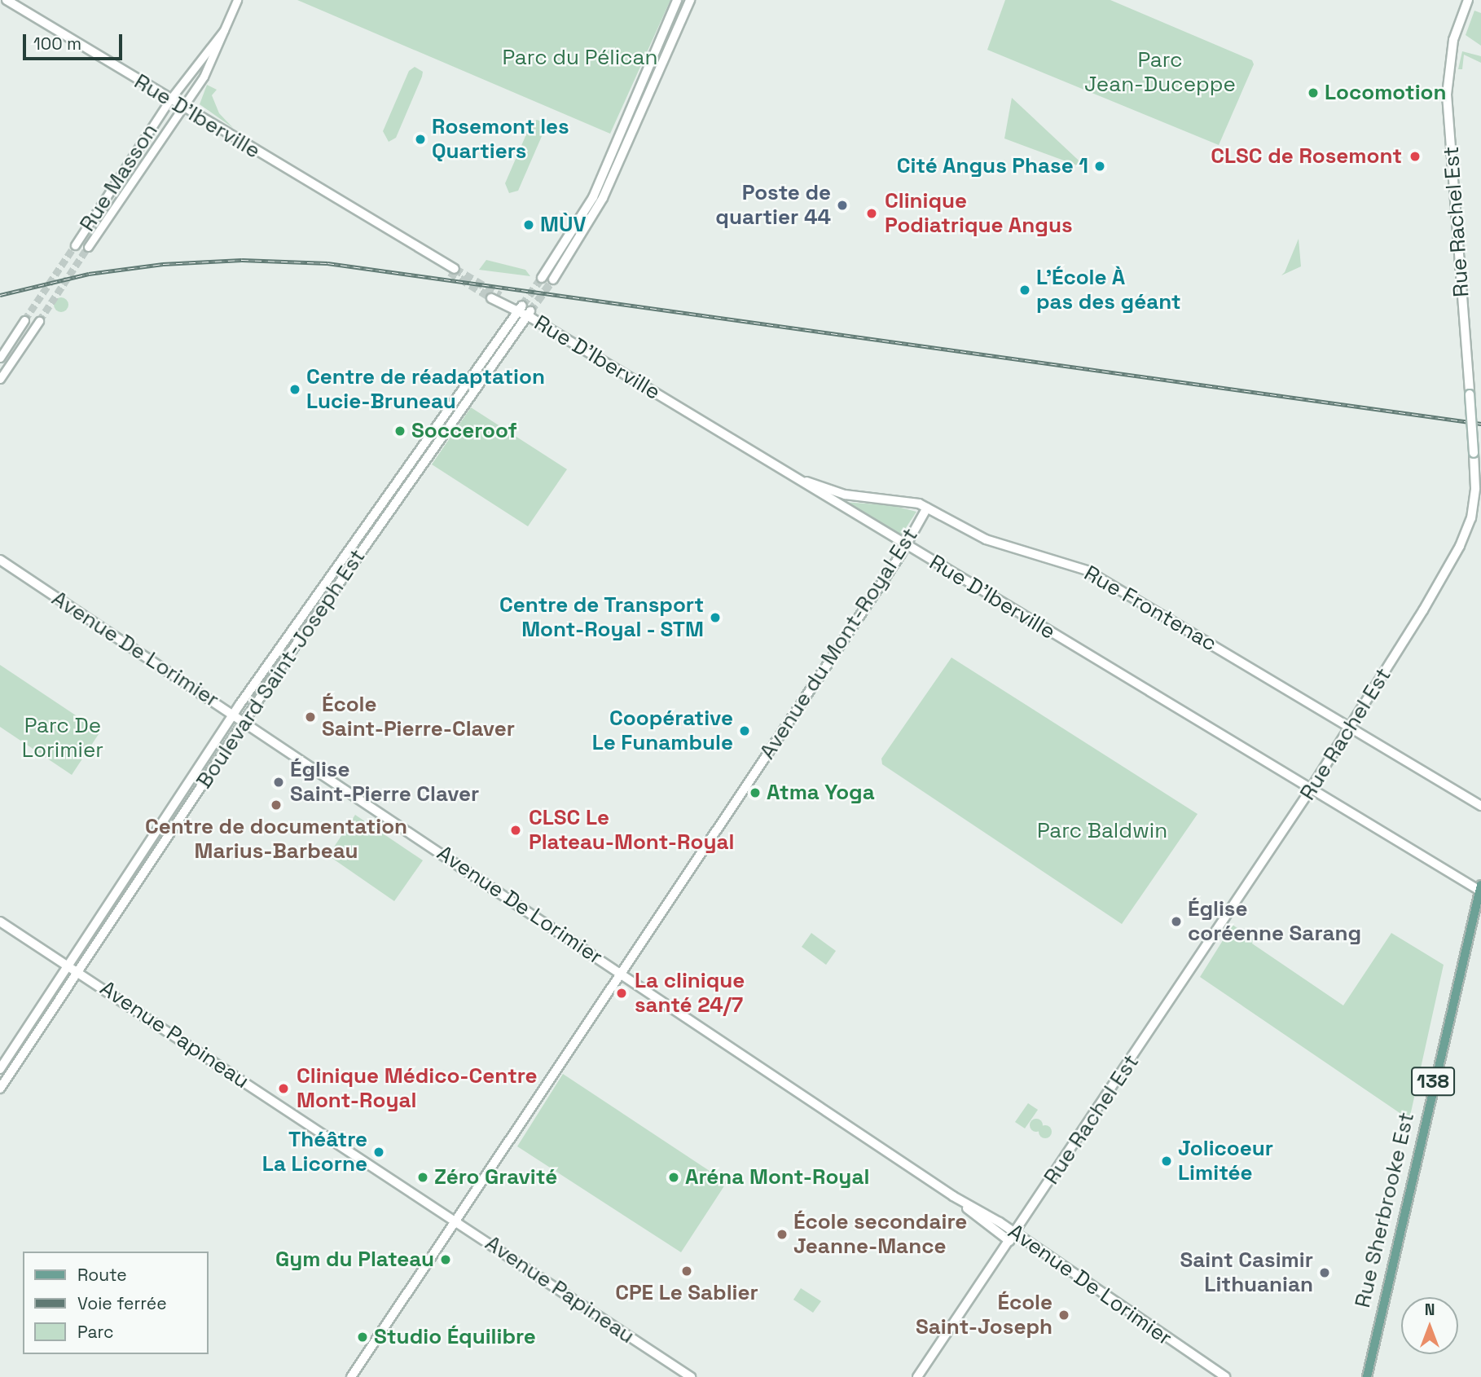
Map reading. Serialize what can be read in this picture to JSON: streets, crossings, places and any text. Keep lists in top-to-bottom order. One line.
{"streets":{"main road":["Rue D'Iberville","Rue Rachel Est","Rue Frontenac","Avenue du Mont-Royal Est","Avenue De Lorimier","Boulevard Saint-Joseph Est","Avenue Papineau","138","Rue Sherbrooke Est"],"street":["Rue Masson"]},"crossings":[["Rue D'Iberville","Rue Masson"],["Rue D'Iberville","Rue Rachel Est"],["Rue D'Iberville","Rue Frontenac"],["Rue D'Iberville","Avenue du Mont-Royal Est"],["Rue D'Iberville","Boulevard Saint-Joseph Est"],["Rue D'Iberville","Rue Sherbrooke Est"],["Rue Rachel Est","Rue Frontenac"],["Rue Rachel Est","Avenue De Lorimier"],["Rue Frontenac","Avenue du Mont-Royal Est"],["Avenue du Mont-Royal Est","Avenue De Lorimier"],["Avenue du Mont-Royal Est","Avenue Papineau"],["Avenue De Lorimier","Boulevard Saint-Joseph Est"],["Boulevard Saint-Joseph Est","Avenue Papineau"]],"parks":["Parc du Pélican","Parc Jean-Duceppe","Parc De Lorimier","Parc Baldwin"],"places":["Locomotion","Rosemont les Quartiers","CLSC de Rosemont","Cité Angus Phase 1","Poste de quartier 44","Clinique Podiatrique Angus","MÙV","L'École À pas des géant","Centre de réadaptation Lucie-Bruneau","Socceroof","Centre de Transport Mont-Royal - STM","École Saint-Pierre-Claver","Coopérative Le Funambule","Église Saint-Pierre Claver","Atma Yoga","Centre de documentation Marius-Barbeau","CLSC Le Plateau-Mont-Royal","Église coréenne Sarang","La clinique santé 24/7","Clinique Médico-Centre Mont-Royal","Théâtre La Licorne","Jolicoeur Limitée","Zéro Gravité","Aréna Mont-Royal","École secondaire Jeanne-Mance","Gym du Plateau","CPE Le Sablier","Saint Casimir Lithuanian","École Saint-Joseph","Studio Équilibre"],"legend":["Route","Voie ferrée","Parc"],"scale_bar":"100 m","north":"top"}
